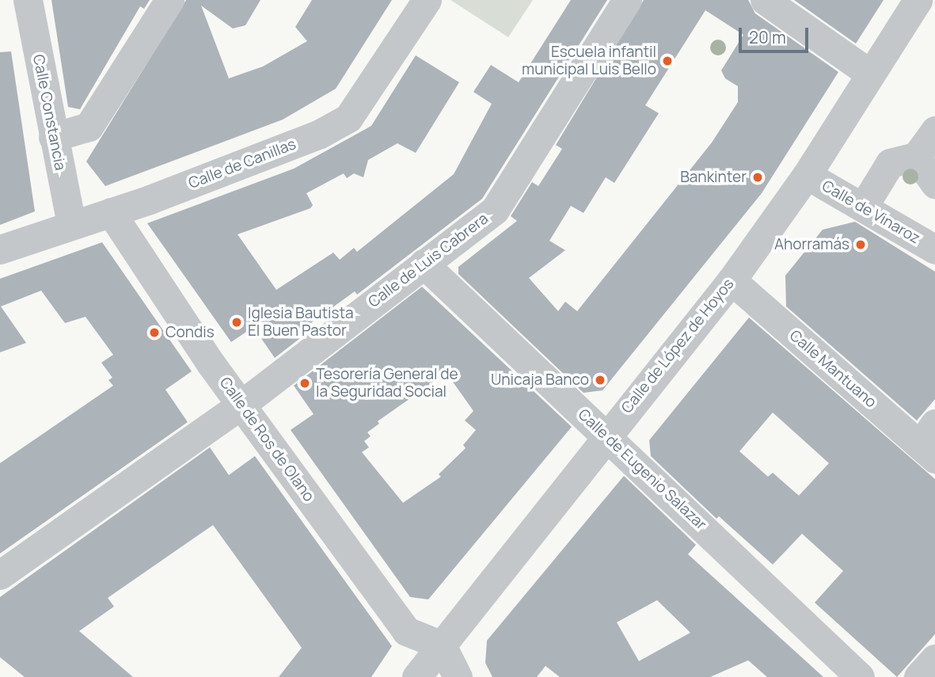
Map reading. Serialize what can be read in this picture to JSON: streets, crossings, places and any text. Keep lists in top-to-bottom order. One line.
{"streets":{"street":["Calle Constancia","Calle de Canillas","Calle de Vinaroz","Calle de Luis Cabrera","Calle de López de Hoyos","Calle Mantuano","Calle de Ros de Olano","Calle de Eugenio Salazar"]},"crossings":[["Calle Constancia","Calle de Canillas"],["Calle de Canillas","Calle de Ros de Olano"],["Calle de Vinaroz","Calle de López de Hoyos"],["Calle de Luis Cabrera","Calle de Ros de Olano"],["Calle de Luis Cabrera","Calle de Eugenio Salazar"],["Calle de López de Hoyos","Calle Mantuano"],["Calle de López de Hoyos","Calle de Ros de Olano"],["Calle de López de Hoyos","Calle de Eugenio Salazar"]],"places":["Escuela infantil municipal Luis Bello","Bankinter","Ahorramás","Iglesia Bautista El Buen Pastor","Condis","Unicaja Banco","Tesorería General de la Seguridad Social"],"scale_bar":"20 m"}
